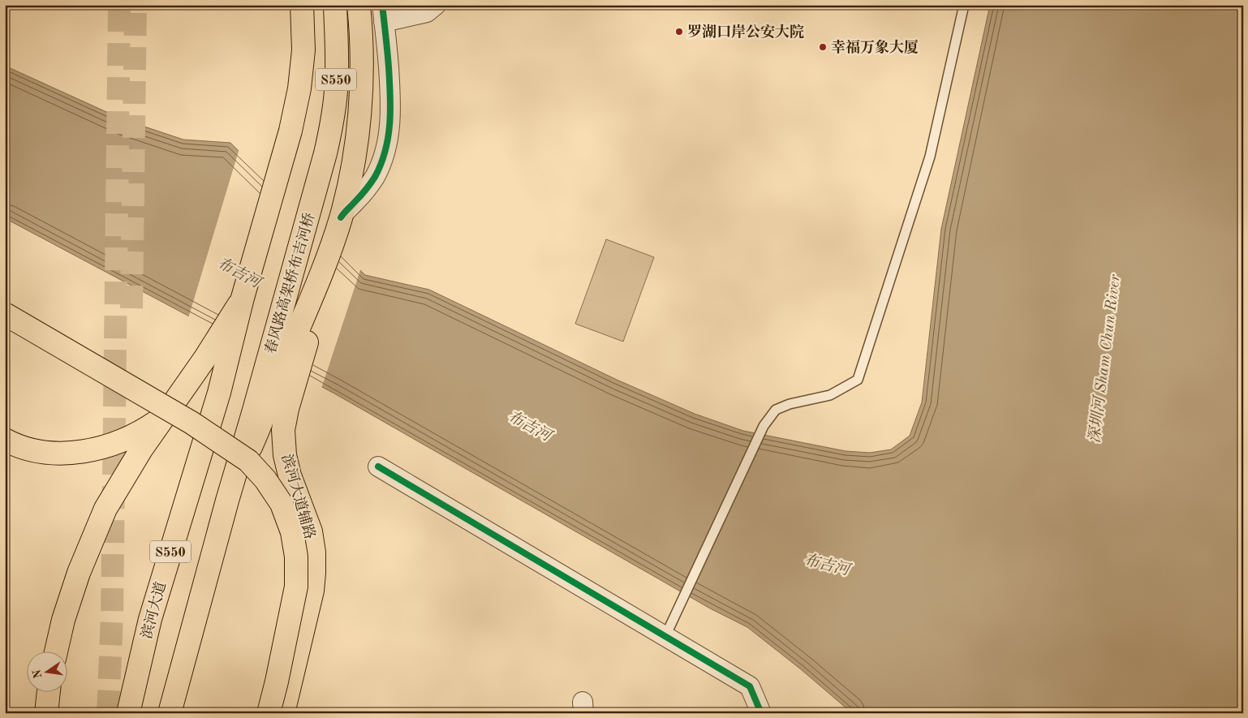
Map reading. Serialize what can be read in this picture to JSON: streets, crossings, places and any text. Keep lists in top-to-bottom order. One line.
{"streets":{"main road":["S550","春风路高架桥布吉河桥","滨河大道辅路","滨河大道"]},"crossings":[["S550","春风路高架桥布吉河桥"],["S550","滨河大道"]],"water":["布吉河","深圳河 Sham Chun River"],"places":["罗湖口岸公安大院","幸福万象大厦"],"north":"left"}
